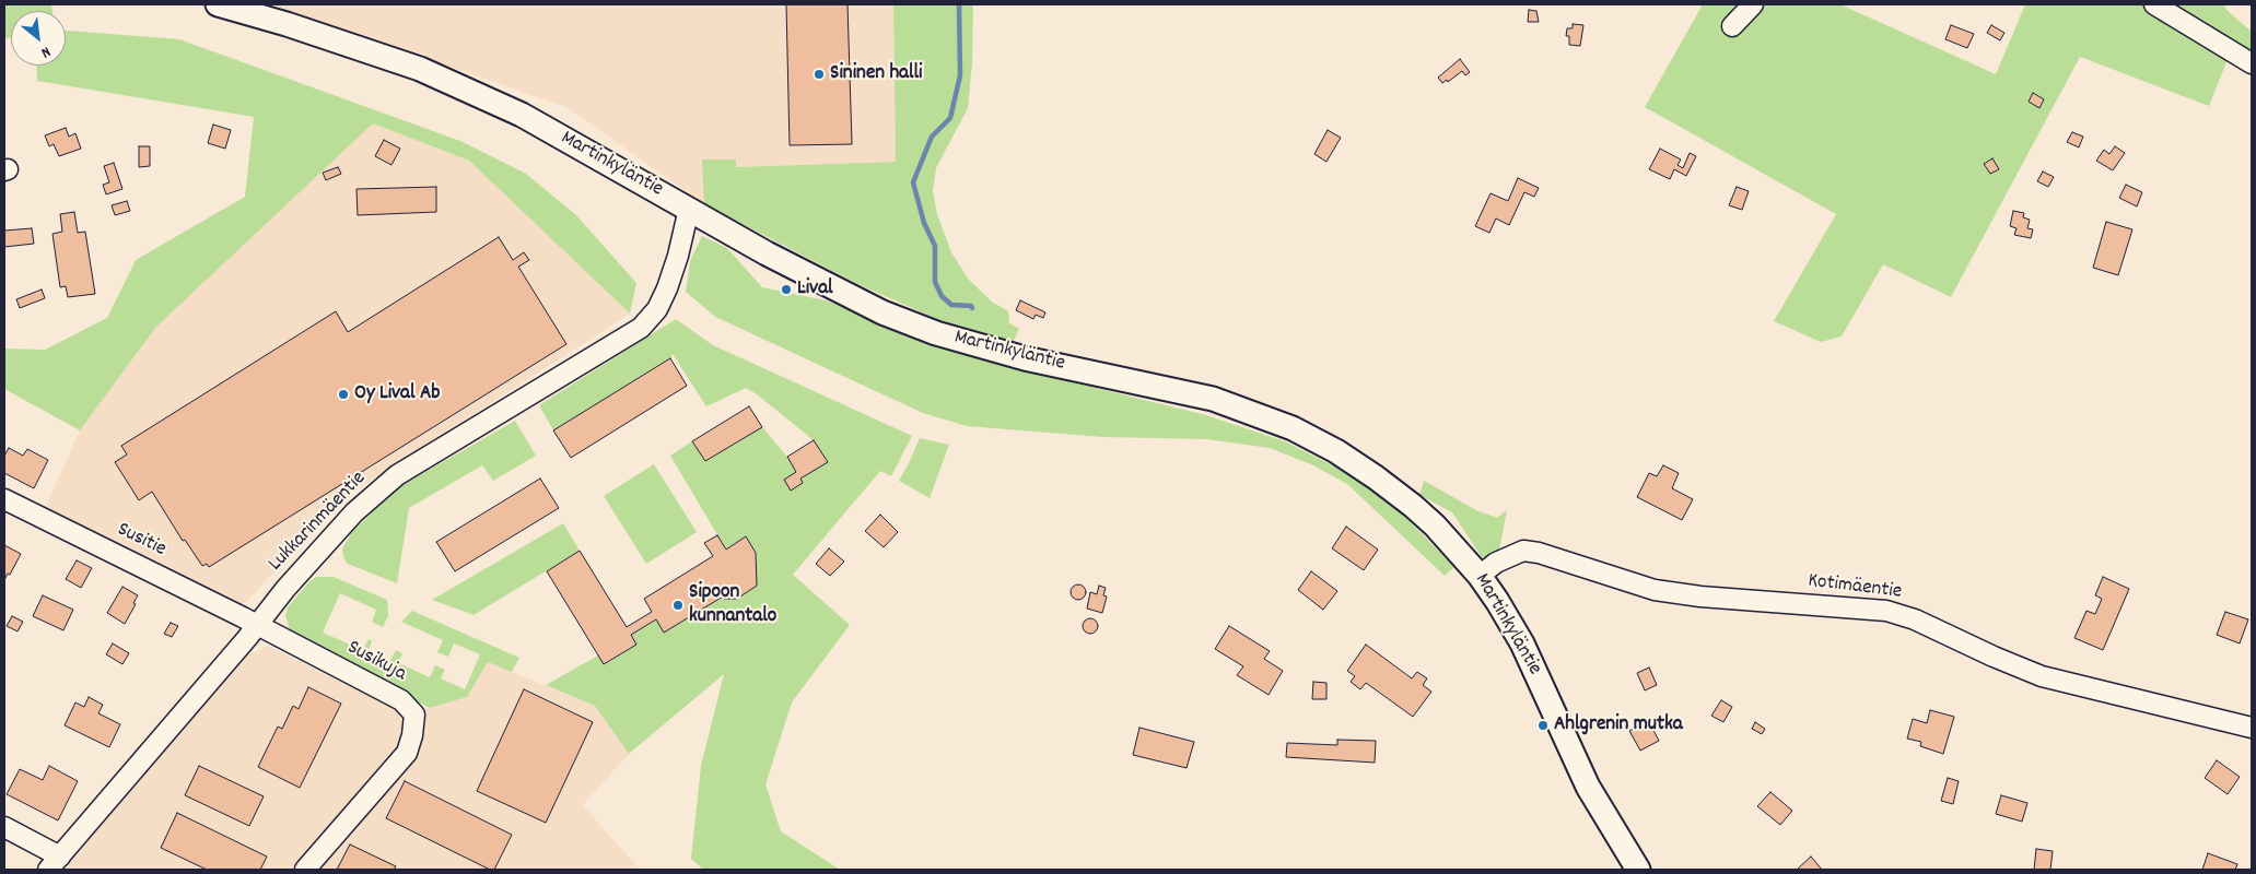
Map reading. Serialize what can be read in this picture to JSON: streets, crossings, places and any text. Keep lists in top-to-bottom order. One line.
{"streets":{"street":["Martinkyläntie","Lukkarinmäentie","Susitie","Kotimäentie","Susikuja"]},"crossings":[["Martinkyläntie","Lukkarinmäentie"],["Martinkyläntie","Kotimäentie"],["Lukkarinmäentie","Susitie"],["Lukkarinmäentie","Susikuja"],["Susitie","Susikuja"]],"places":["Sininen halli","Lival","Oy Lival Ab","Sipoon kunnantalo","Ahlgrenin mutka"],"north":"bottom right"}
